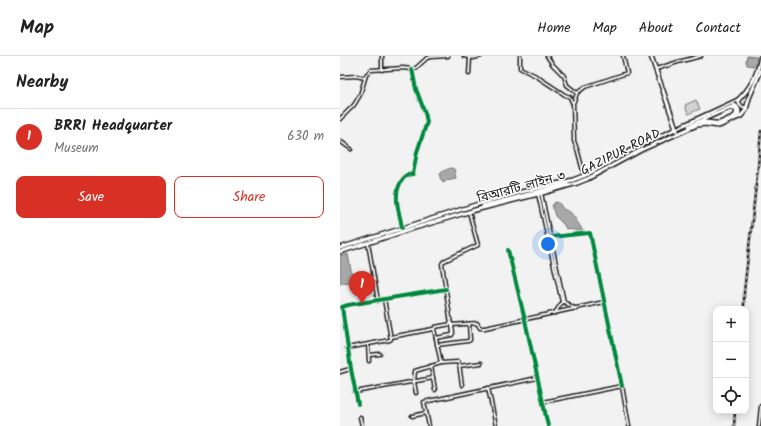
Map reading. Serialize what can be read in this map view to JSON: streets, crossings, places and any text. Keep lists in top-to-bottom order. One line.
{"streets":{"main road":["GAZIPUR ROAD","বিআরটি লাইন ৩"]},"crossings":[["GAZIPUR ROAD","বিআরটি লাইন ৩"]],"page":{"header":"Map","nav":["Home","Map","About","Contact"],"heading":"Nearby","list":[{"mark":"1","name":"BRRI Headquarter","note":"Museum","value":"630 m"}],"buttons":["Save","Share"],"pins":"1","map_buttons":["+","−"]}}
